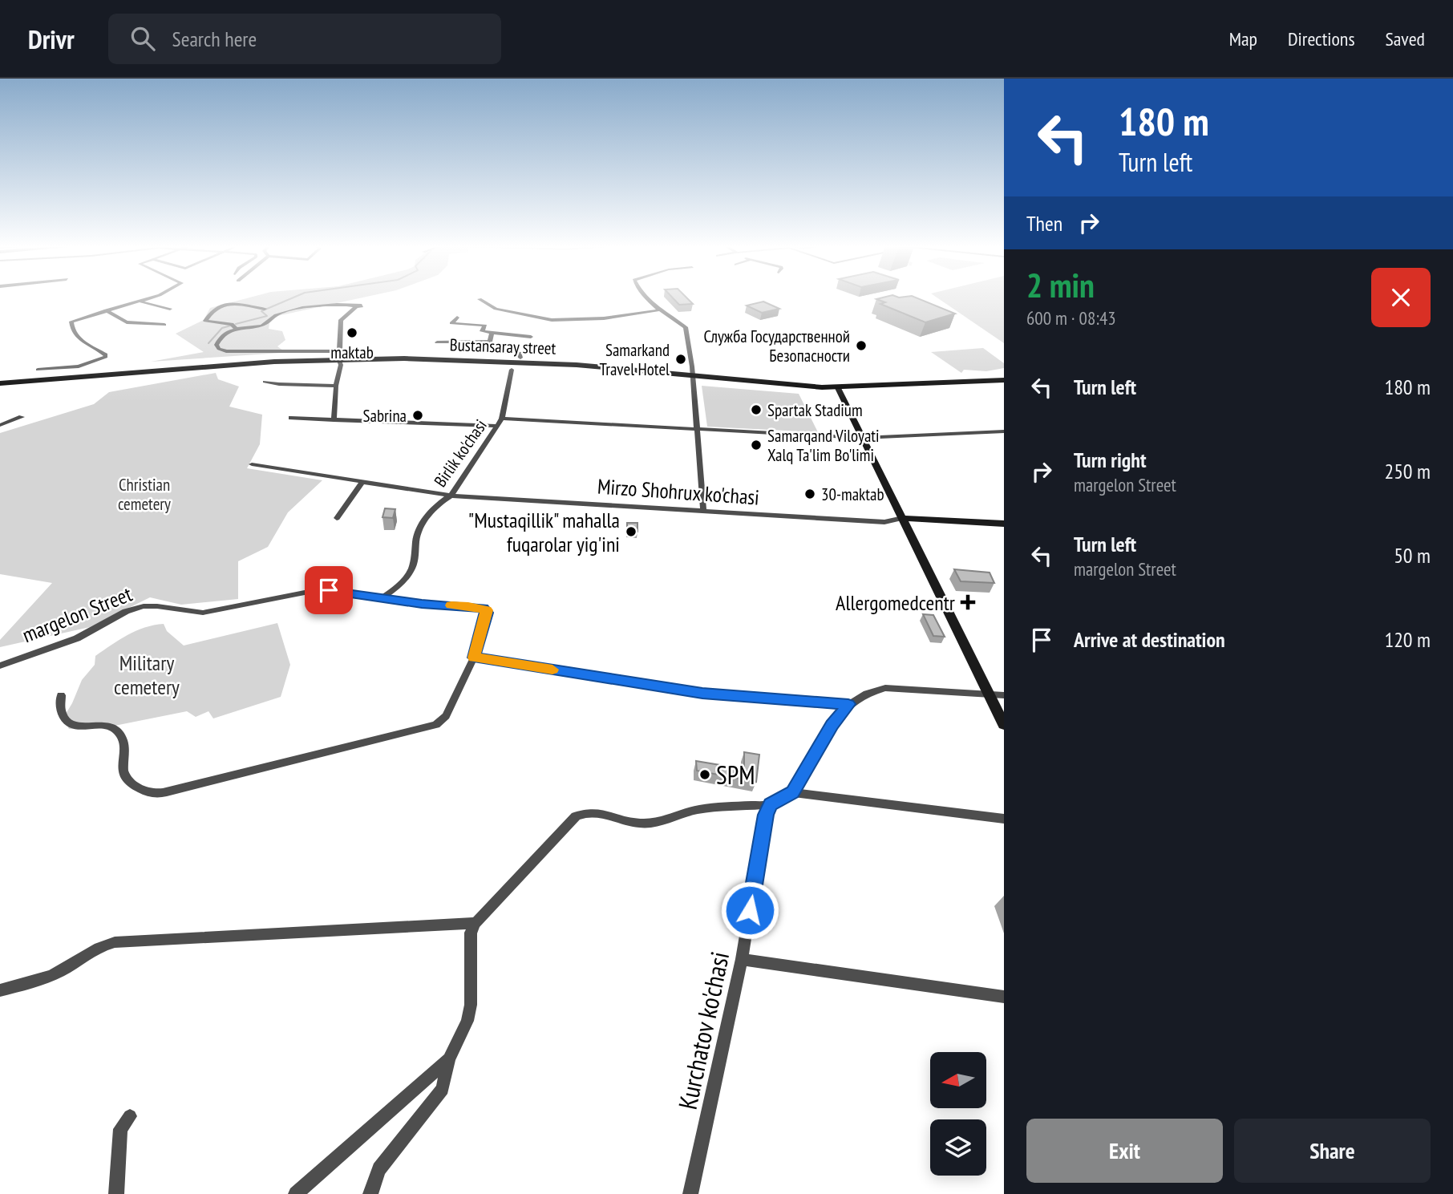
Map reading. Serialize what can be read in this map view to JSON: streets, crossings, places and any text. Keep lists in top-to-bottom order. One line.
{"streets":{"main road":["Bustansaray street"],"street":["Birlik ko'chasi","Mirzo Shohrux ko'chasi","margelon Street","Kurchatov ko'chasi"]},"crossings":[["Birlik ko'chasi","Mirzo Shohrux ko'chasi"],["Birlik ko'chasi","margelon Street"]],"parks":["Christian cemetery","Military cemetery"],"places":{"other":["maktab","Служба Государственной Безопасности","Samarkand Travel Hotel","Spartak Stadium","Sabrina","Samarqand Viloyati Xalq Ta'lim Bo'limi","30-maktab","\"Mustaqillik\" mahalla fuqarolar yig'ini","SPM"],"health":["Allergomedcentr"]},"north":"left","page":{"header":"Drivr","search":"Search here","nav":["Map","Directions","Saved"],"turn":["180 m","Turn left"],"then":"Then","heading":["2 min","600 m · 08:43"],"list":[{"name":"Turn left","value":"180 m"},{"name":"Turn right","note":"margelon Street","value":"250 m"},{"name":"Turn left","note":"margelon Street","value":"50 m"},{"name":"Arrive at destination","value":"120 m"}],"buttons":["Exit","Share"]}}
